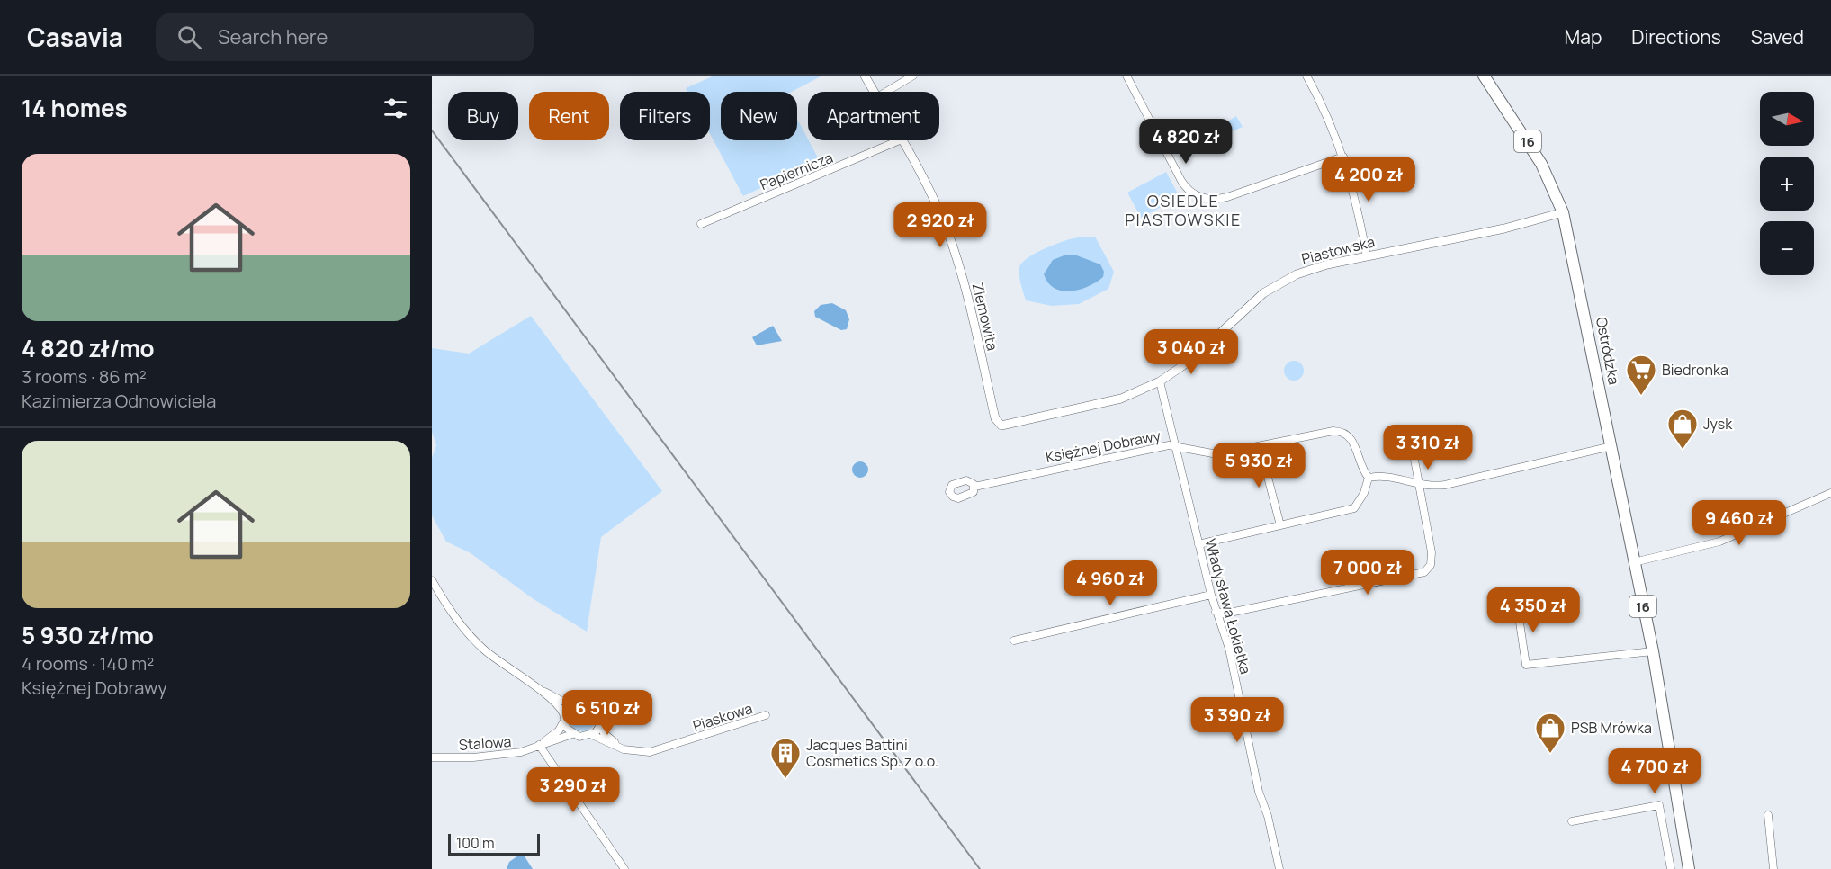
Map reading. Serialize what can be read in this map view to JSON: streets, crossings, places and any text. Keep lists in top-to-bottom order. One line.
{"streets":{"main road":["16","Ostródzka"],"street":["Papiernicza","Piastowska","Ziemowita","Księżnej Dobrawy","Władysława Łokietka","Piaskowa","Stalowa"]},"crossings":[["16","Ostródzka"],["Piastowska","Ziemowita"],["Piastowska","Ostródzka"],["Piastowska","Władysława Łokietka"],["Księżnej Dobrawy","Władysława Łokietka"],["Piaskowa","Stalowa"]],"districts":["OSIEDLE PIASTOWSKIE"],"places":{"supermarket":["Biedronka"],"shop":["Jysk","PSB Mrówka"],"building":["Jacques Battini Cosmetics Sp. z o.o."]},"scale_bar":"100 m","north":"right","page":{"header":"Casavia","search":"Search here","nav":["Map","Directions","Saved"],"heading":"14 homes","map_buttons":["+","−"],"chip":["Buy","Rent","Filters","New","Apartment"],"price":["4 820 zł","4 200 zł","2 920 zł","3 040 zł","3 310 zł","5 930 zł","9 460 zł","7 000 zł","4 960 zł","4 350 zł","6 510 zł","3 390 zł","4 700 zł","3 290 zł"],"list":[{"name":"4 820 zł/mo","note":"3 rooms · 86 m² · Kazimierza Odnowiciela"},{"name":"5 930 zł/mo","note":"4 rooms · 140 m² · Księżnej Dobrawy"}],"scale":"100 m"}}
